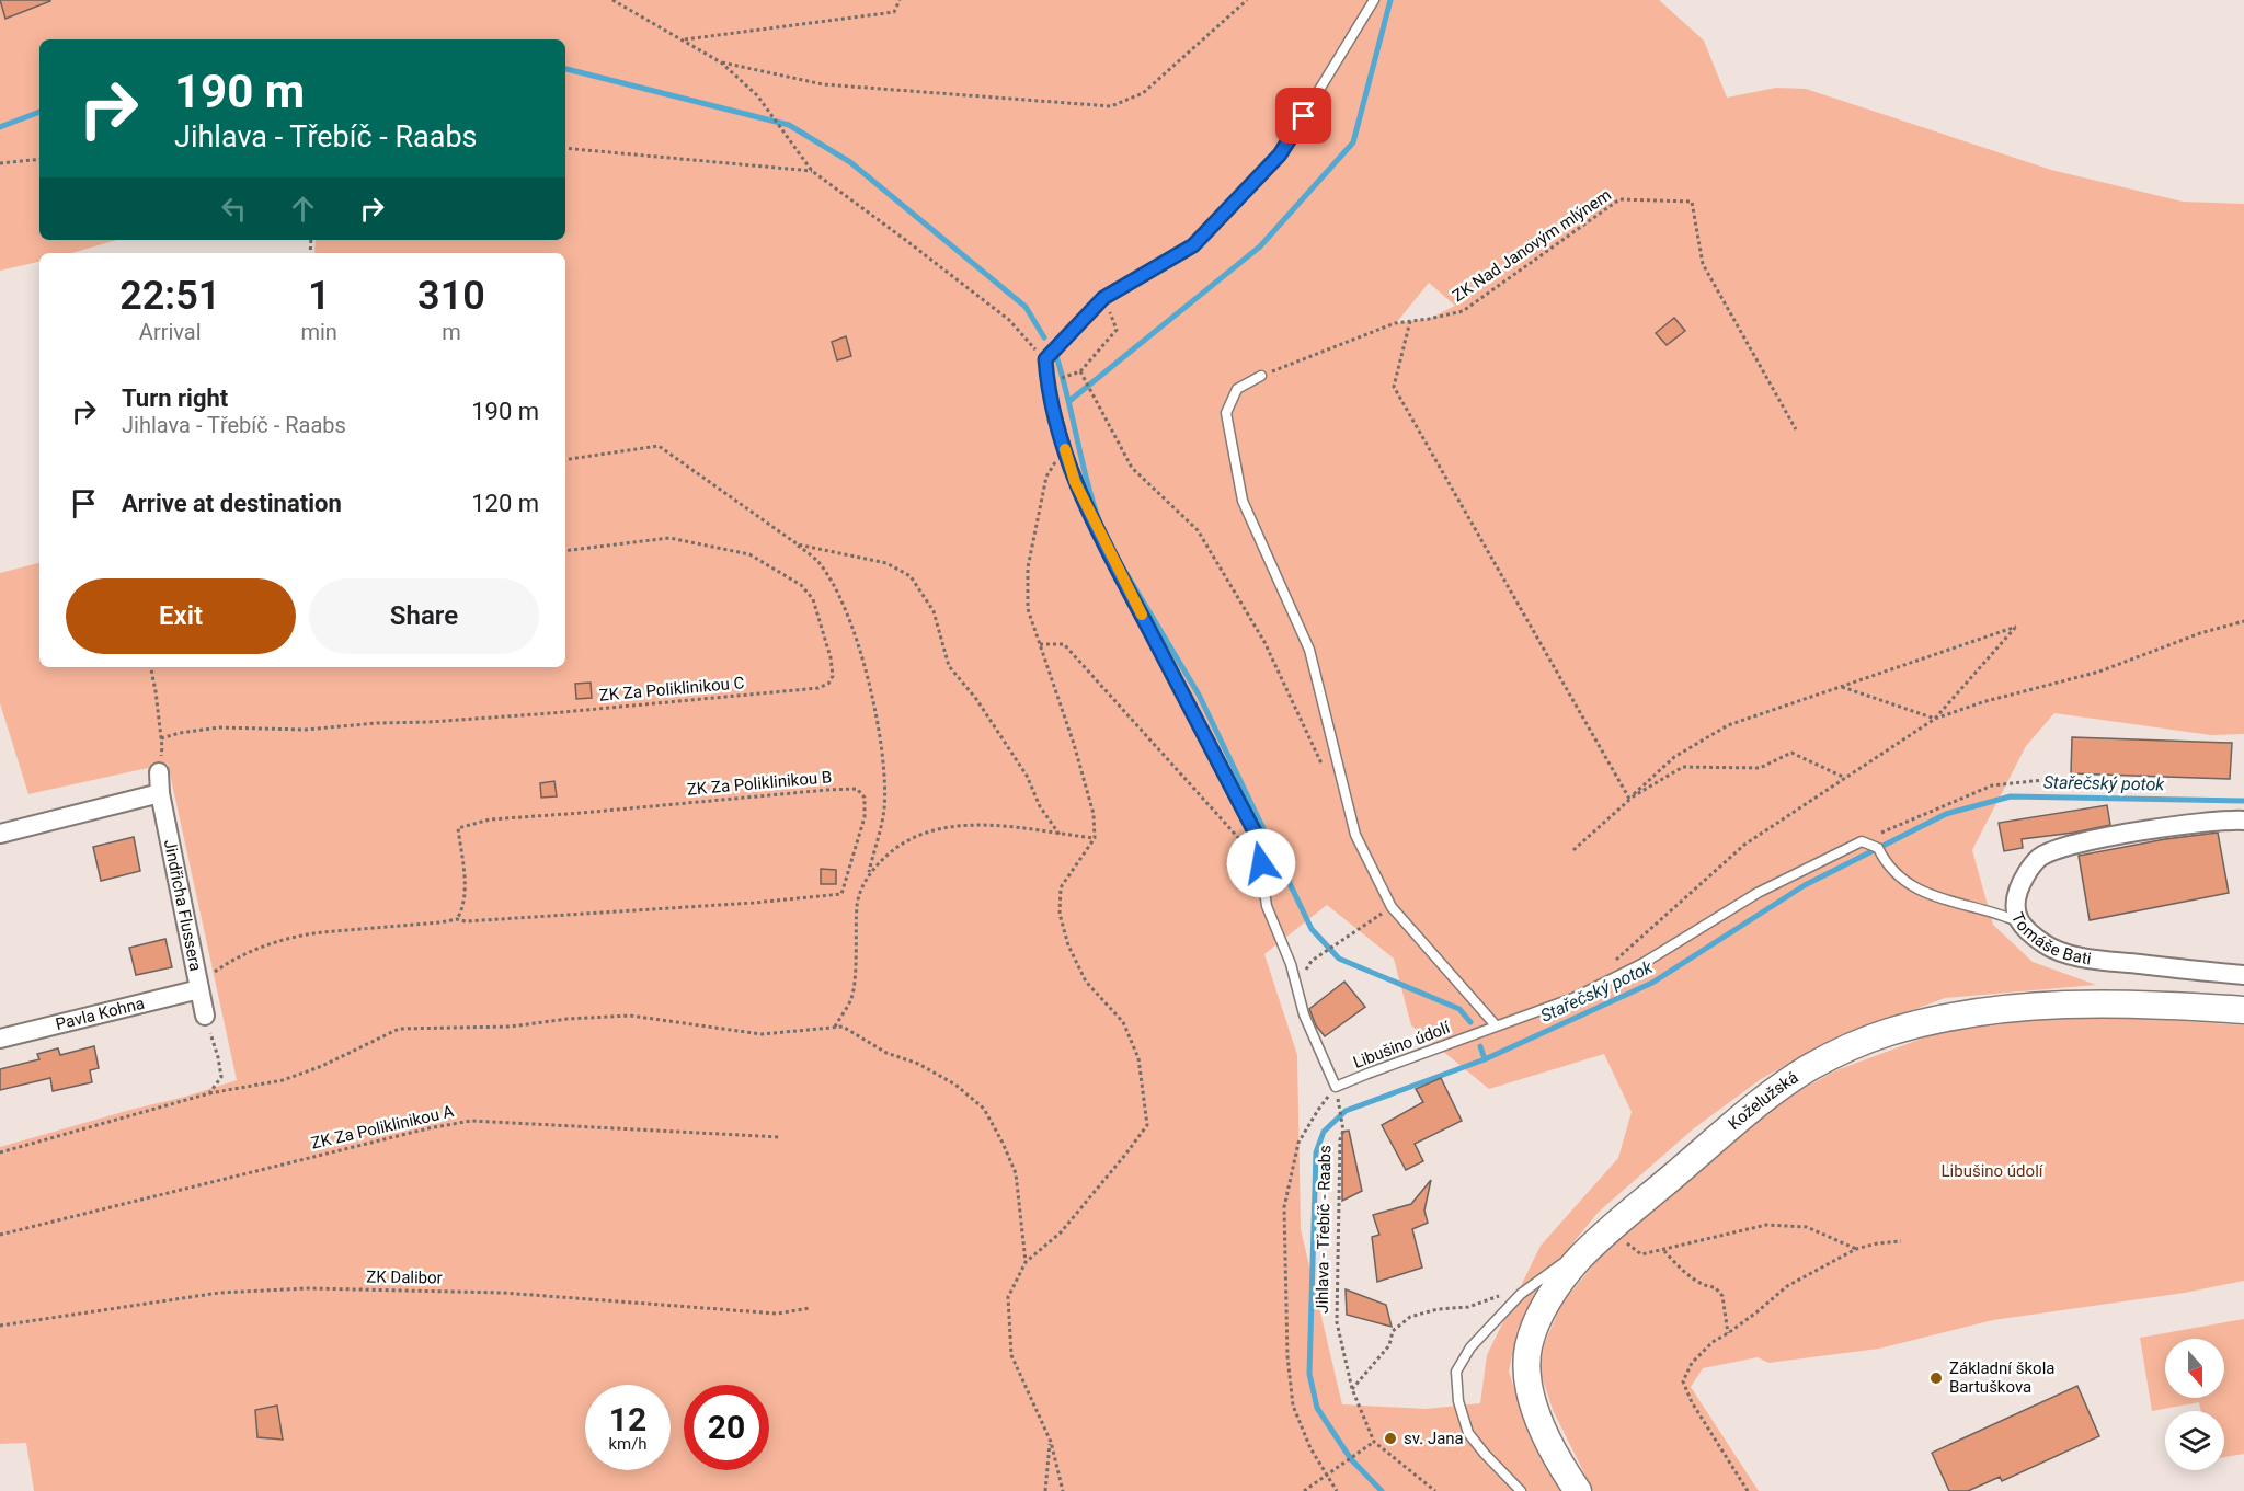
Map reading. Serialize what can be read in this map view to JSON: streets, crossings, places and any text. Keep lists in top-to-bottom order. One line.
{"streets":{"main road":["Koželužská"],"street":["Jindřicha Flussera","Tomáše Bati","Pavla Kohna"],"lane":["Libušino údolí"],"path":["ZK Nad Janovým mlýnem","ZK Za Poliklinikou C","ZK Za Poliklinikou B","ZK Za Poliklinikou A","Jihlava - Třebíč - Raabs","ZK Dalibor"]},"crossings":[["ZK Za Poliklinikou B","Jindřicha Flussera"],["ZK Za Poliklinikou B","Pavla Kohna"],["Jindřicha Flussera","Pavla Kohna"],["Libušino údolí","Jihlava - Třebíč - Raabs"]],"water":["Stařečský potok"],"parks":["Libušino údolí"],"places":["Základní škola Bartuškova","sv. Jana"],"north":"bottom","page":{"turn":["190 m","Jihlava - Třebíč - Raabs"],"eta":["22:51","Arrival","1","min","310","m"],"list":[{"name":"Turn right","note":"Jihlava - Třebíč - Raabs","value":"190 m"},{"name":"Arrive at destination","value":"120 m"}],"buttons":["Exit","Share"],"speed":"12 km/h","limit":"20"}}
